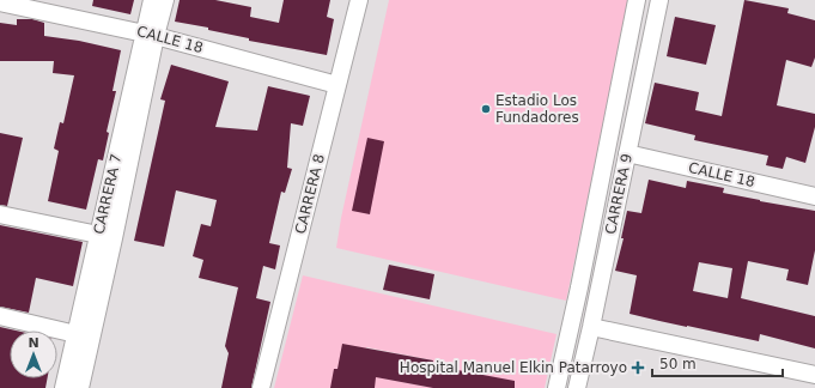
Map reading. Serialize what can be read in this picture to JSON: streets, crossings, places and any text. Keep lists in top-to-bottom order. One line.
{"streets":{"street":["CALLE 18","CARRERA 7","CARRERA 8","CARRERA 9"]},"crossings":[["CALLE 18","CARRERA 7"],["CALLE 18","CARRERA 8"],["CALLE 18","CARRERA 9"]],"places":{"other":["Estadio Los Fundadores"],"health":["Hospital Manuel Elkin Patarroyo"]},"scale_bar":"50 m","north":"top"}
